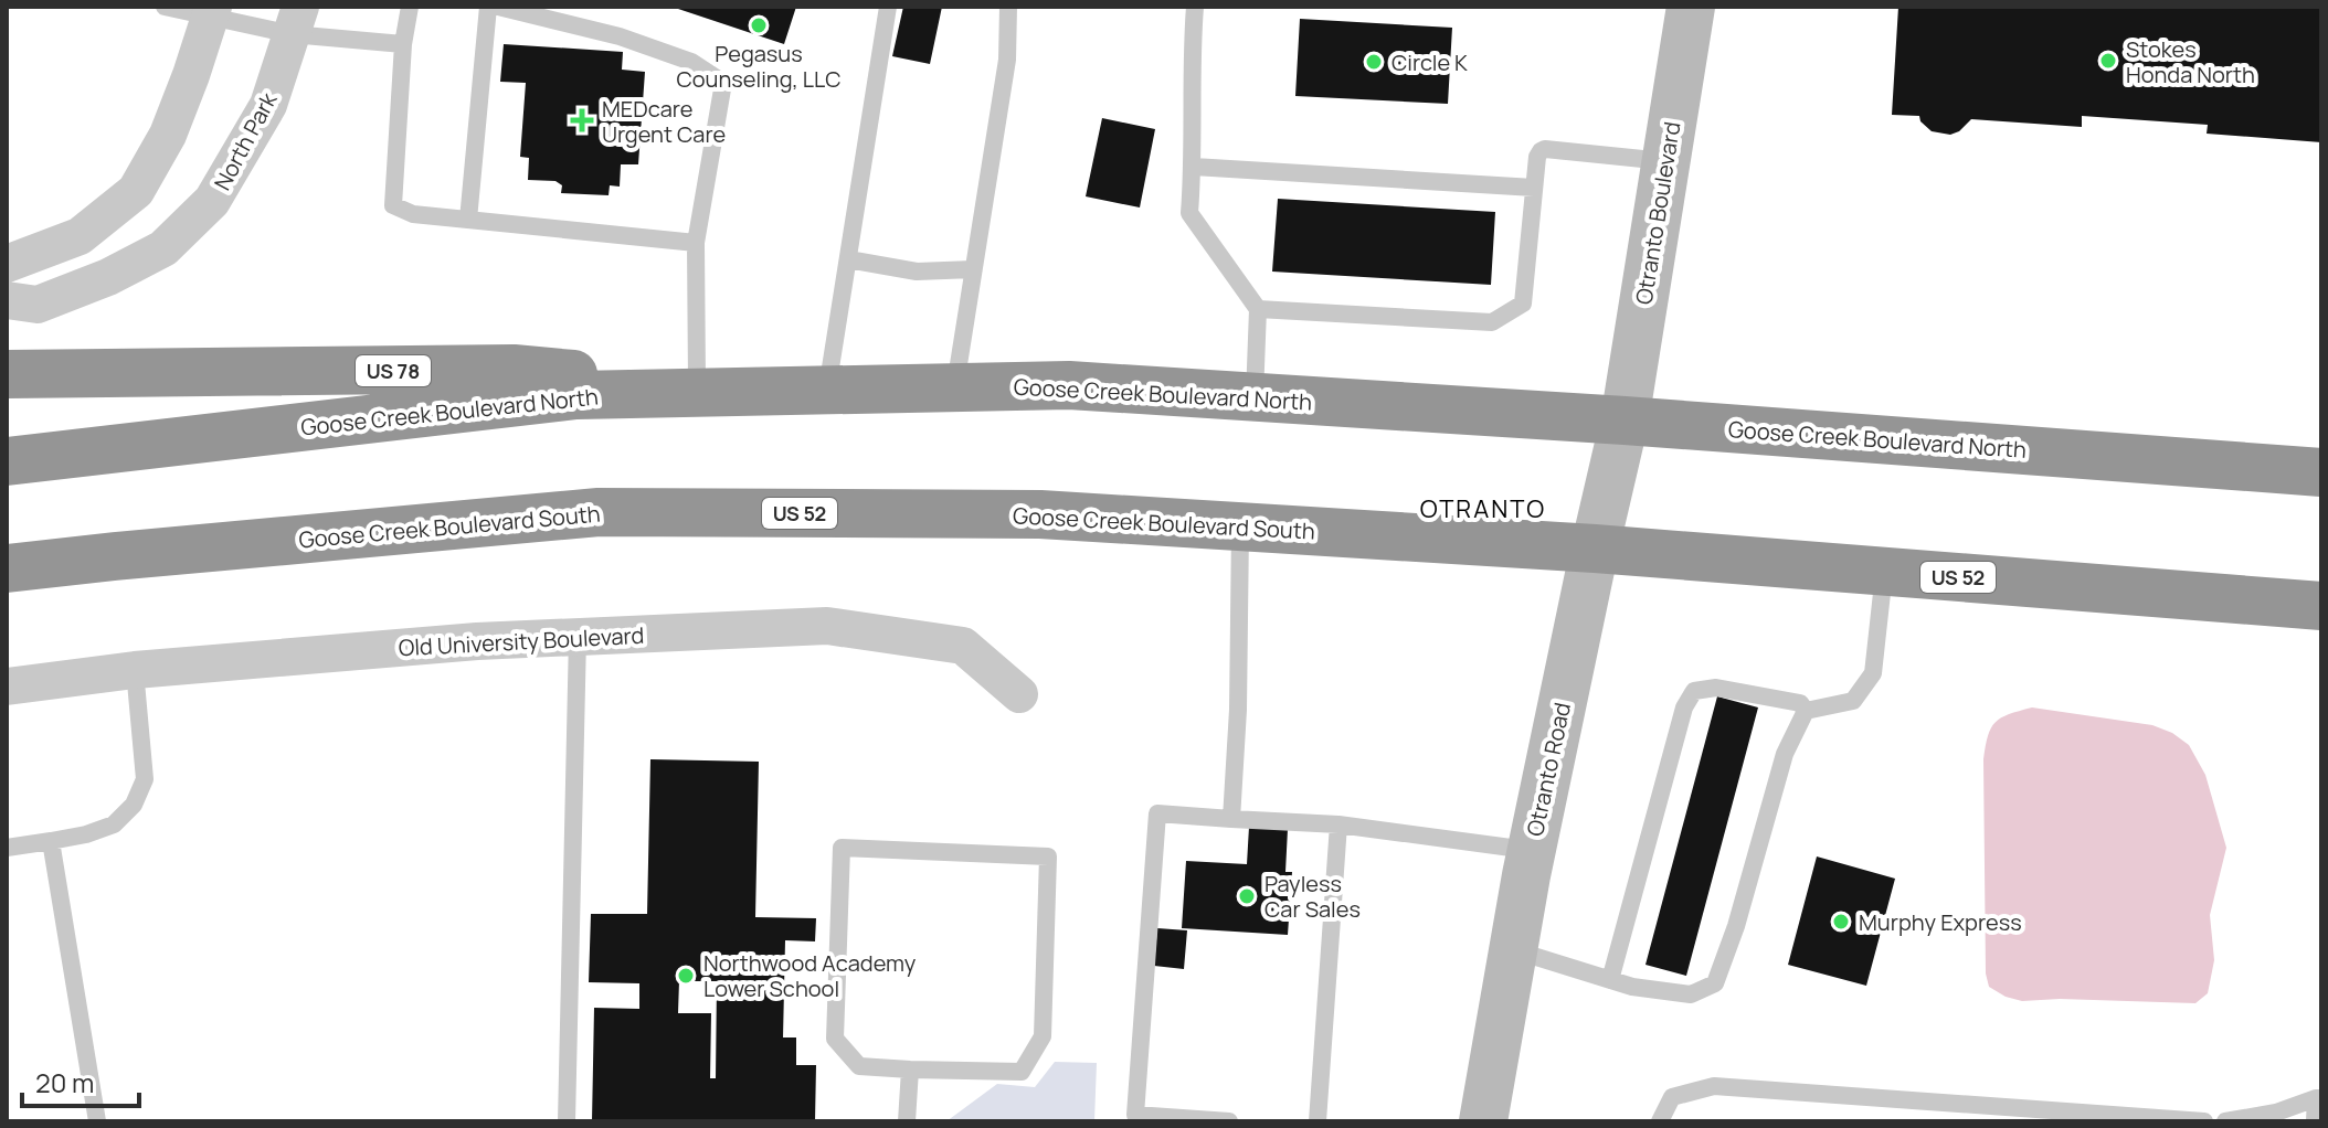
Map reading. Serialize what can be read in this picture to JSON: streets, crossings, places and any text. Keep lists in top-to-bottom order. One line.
{"streets":{"highway":["US 78","Goose Creek Boulevard North","US 52","Goose Creek Boulevard South"],"street":["North Park","Otranto Boulevard","Old University Boulevard","Otranto Road"]},"crossings":[["Otranto Boulevard","Goose Creek Boulevard North"],["Otranto Boulevard","Otranto Road"],["US 78","Goose Creek Boulevard North"],["Goose Creek Boulevard North","Otranto Road"],["Goose Creek Boulevard South","Otranto Road"]],"districts":["OTRANTO"],"places":{"other":["Pegasus Counseling, LLC","Stokes Honda North","Circle K","Payless Car Sales","Murphy Express","Northwood Academy Lower School"],"health":["MEDcare Urgent Care"]},"scale_bar":"20 m"}
